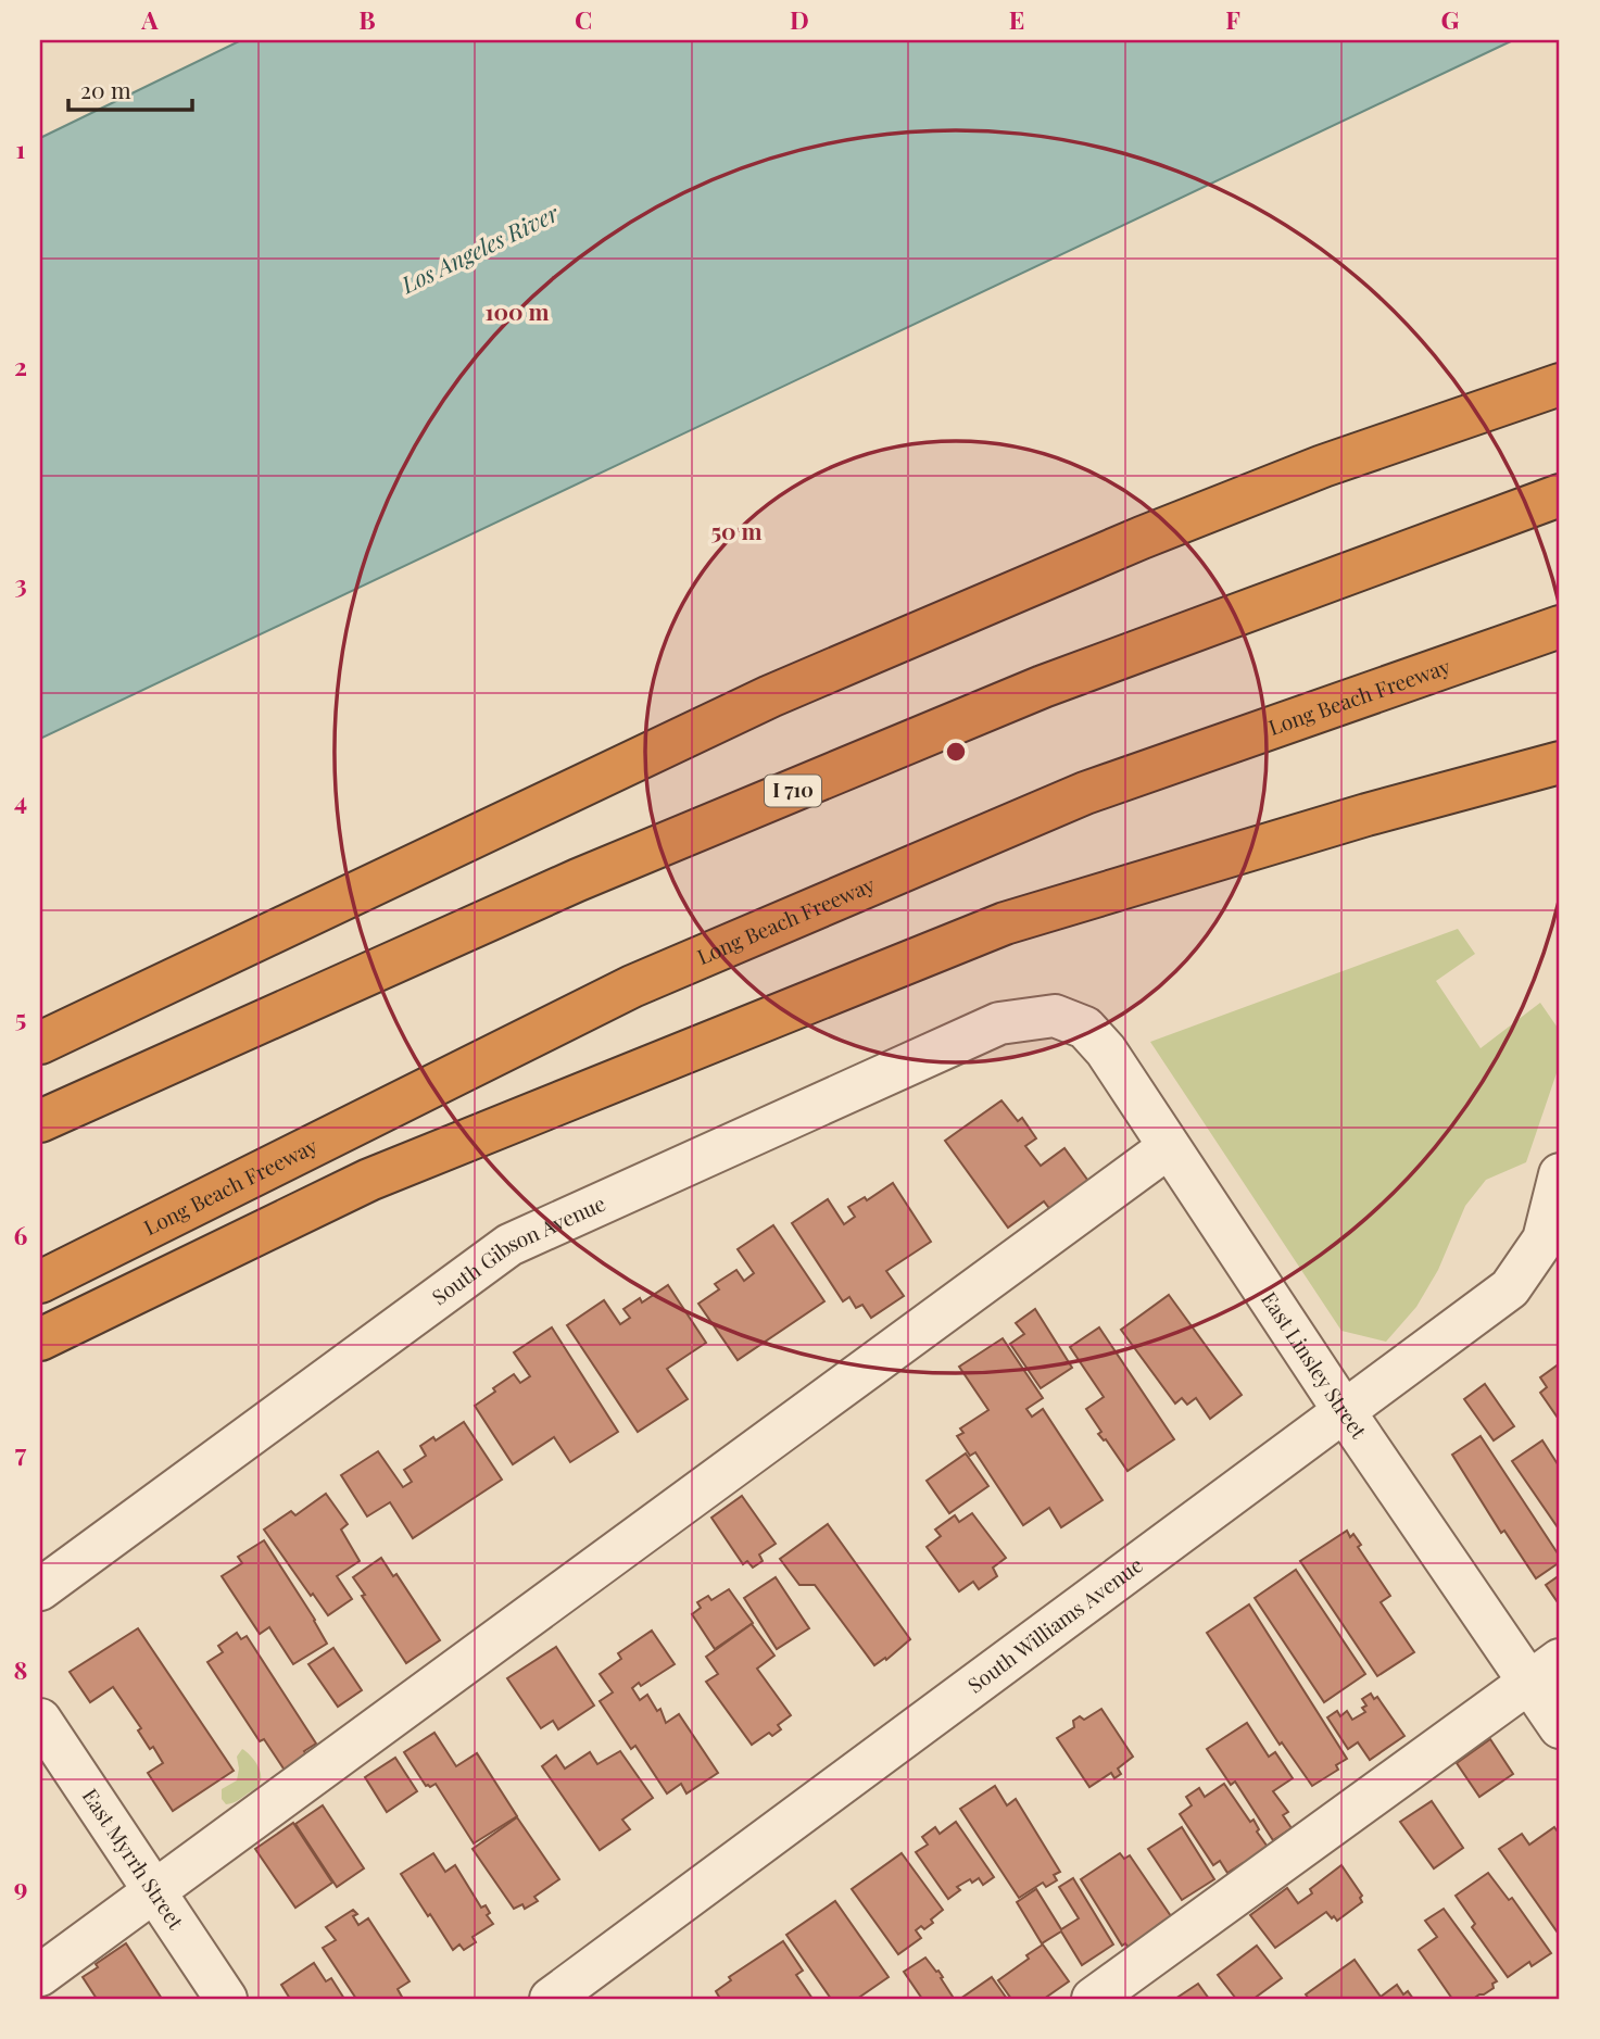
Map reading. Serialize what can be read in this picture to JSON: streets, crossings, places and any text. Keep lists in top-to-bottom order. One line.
{"streets":{"highway":["Long Beach Freeway","I 710"],"street":["South Gibson Avenue","East Linsley Street","South Williams Avenue","East Myrrh Street"]},"crossings":[["South Gibson Avenue","East Linsley Street"],["East Linsley Street","South Williams Avenue"]],"water":["Los Angeles River"],"scale_bar":"20 m","grid":{"columns":["A","B","C","D","E","F","G"],"rows":["1","2","3","4","5","6","7","8","9"]},"rings":["100 m","50 m"]}
